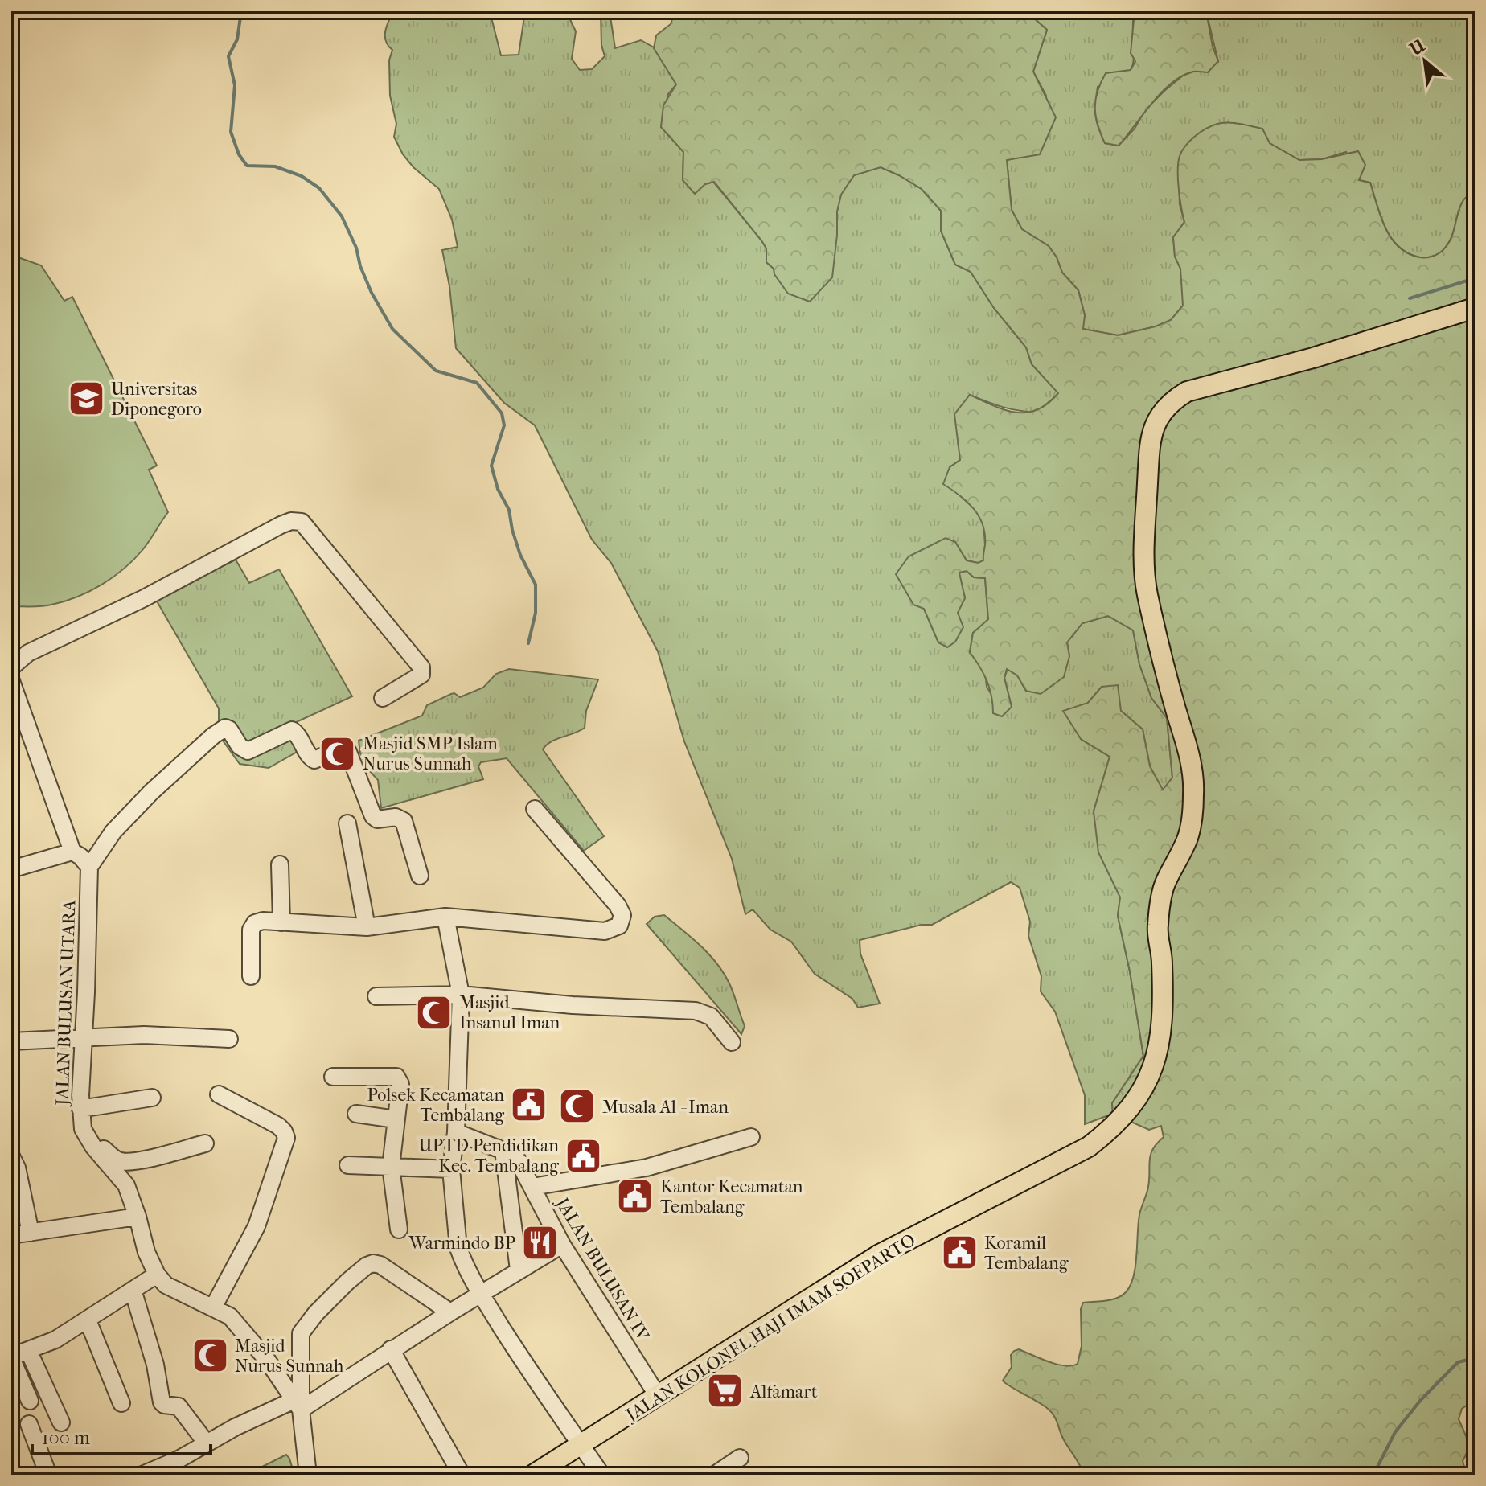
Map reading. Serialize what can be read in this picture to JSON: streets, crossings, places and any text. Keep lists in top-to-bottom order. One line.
{"streets":{"main road":["JALAN KOLONEL HAJI IMAM SOEPARTO"],"street":["JALAN BULUSAN UTARA","JALAN BULUSAN IV"]},"crossings":[["JALAN BULUSAN IV","JALAN KOLONEL HAJI IMAM SOEPARTO"]],"places":{"school or university":["Universitas Diponegoro"],"mosque":["Masjid SMP Islam Nurus Sunnah","Masjid Insanul Iman","Musala Al - Iman","Masjid Nurus Sunnah"],"public building":["Polsek Kecamatan Tembalang","UPTD Pendidikan Kec. Tembalang","Kantor Kecamatan Tembalang","Koramil Tembalang"],"restaurant":["Warmindo BP"],"supermarket":["Alfamart"]},"scale_bar":"100 m","north":"top left"}
